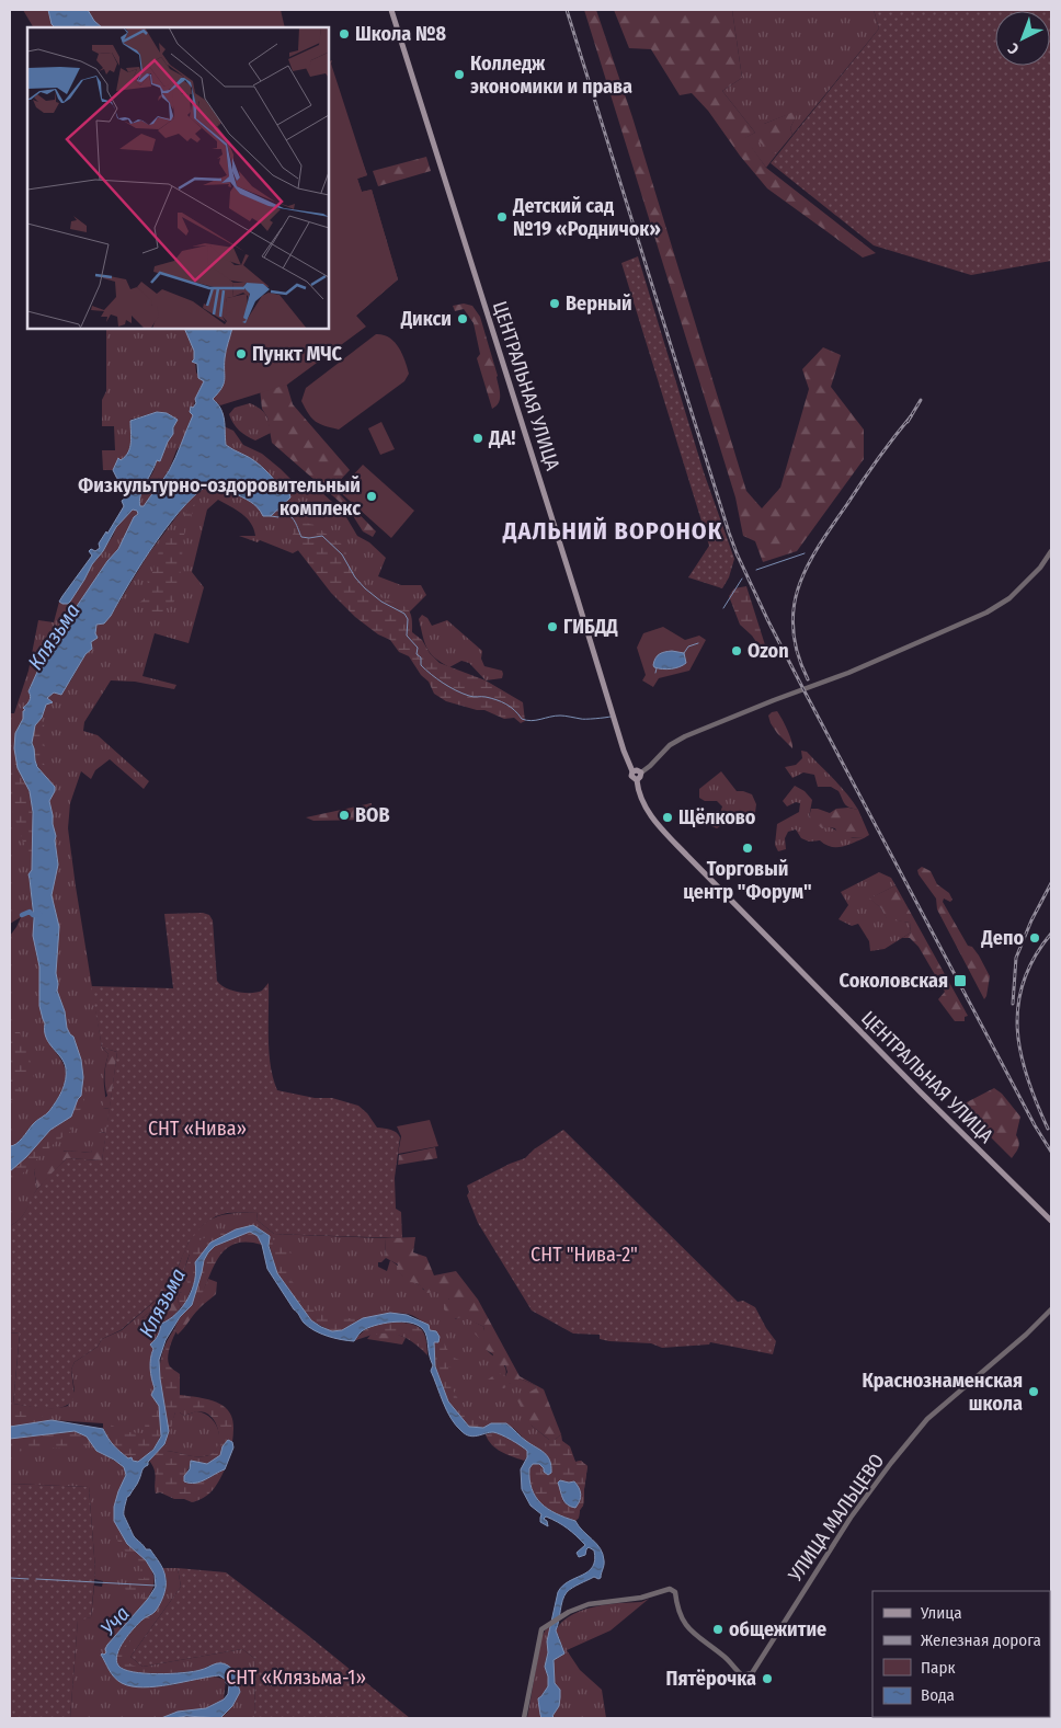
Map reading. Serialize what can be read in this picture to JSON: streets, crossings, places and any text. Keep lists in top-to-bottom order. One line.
{"streets":{"main road":["ЦЕНТРАЛЬНАЯ УЛИЦА"],"street":["УЛИЦА МАЛЬЦЕВО"]},"districts":["ДАЛЬНИЙ ВОРОНОК"],"water":["Клязьма","Уча"],"parks":["СНТ «Нива»","СНТ \"Нива-2\"","СНТ «Клязьма-1»"],"places":{"other":["Школа №8","Колледж экономики и права","Детский сад №19 «Родничок»","Верный","Дикси","Пункт МЧС","ДА!","Физкультурно-оздоровительный комплекс","ГИБДД","Ozon","ВОВ","Щёлково","Торговый центр \"Форум\"","Депо","Краснознаменская школа","общежитие","Пятёрочка"],"transit":["Соколовская"]},"legend":["Улица","Железная дорога","Парк","Вода"],"north":"bottom left"}
